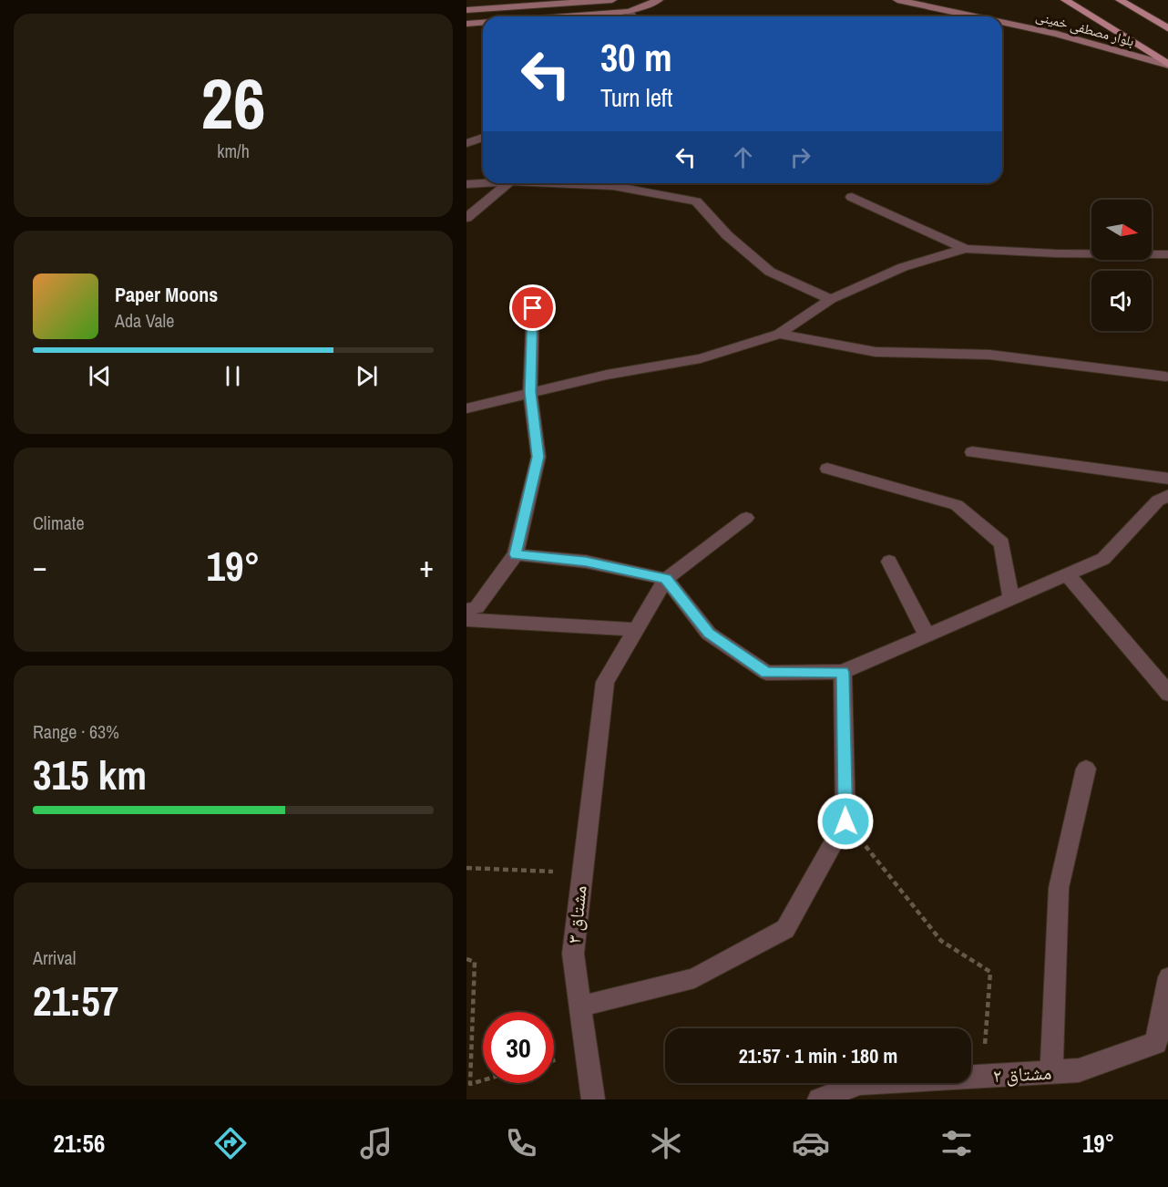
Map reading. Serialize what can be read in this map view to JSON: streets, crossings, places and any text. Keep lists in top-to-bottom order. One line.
{"streets":{"main road":["بلوار مصطفی خمینی"],"street":["مشتاق ۳","مشتاق ۲"]},"north":"right","page":{"tile":[["26","km/h"],"Climate",["Range · 63%","315 km"],["Arrival","21:57"]],"turn":["30 m","Turn left"],"song":["Paper Moons","Ada Vale"],"heat":["−","19°","+"],"limit":"30","trip":"21:57 · 1 min · 180 m","tabs":["21:56","19°"]}}
